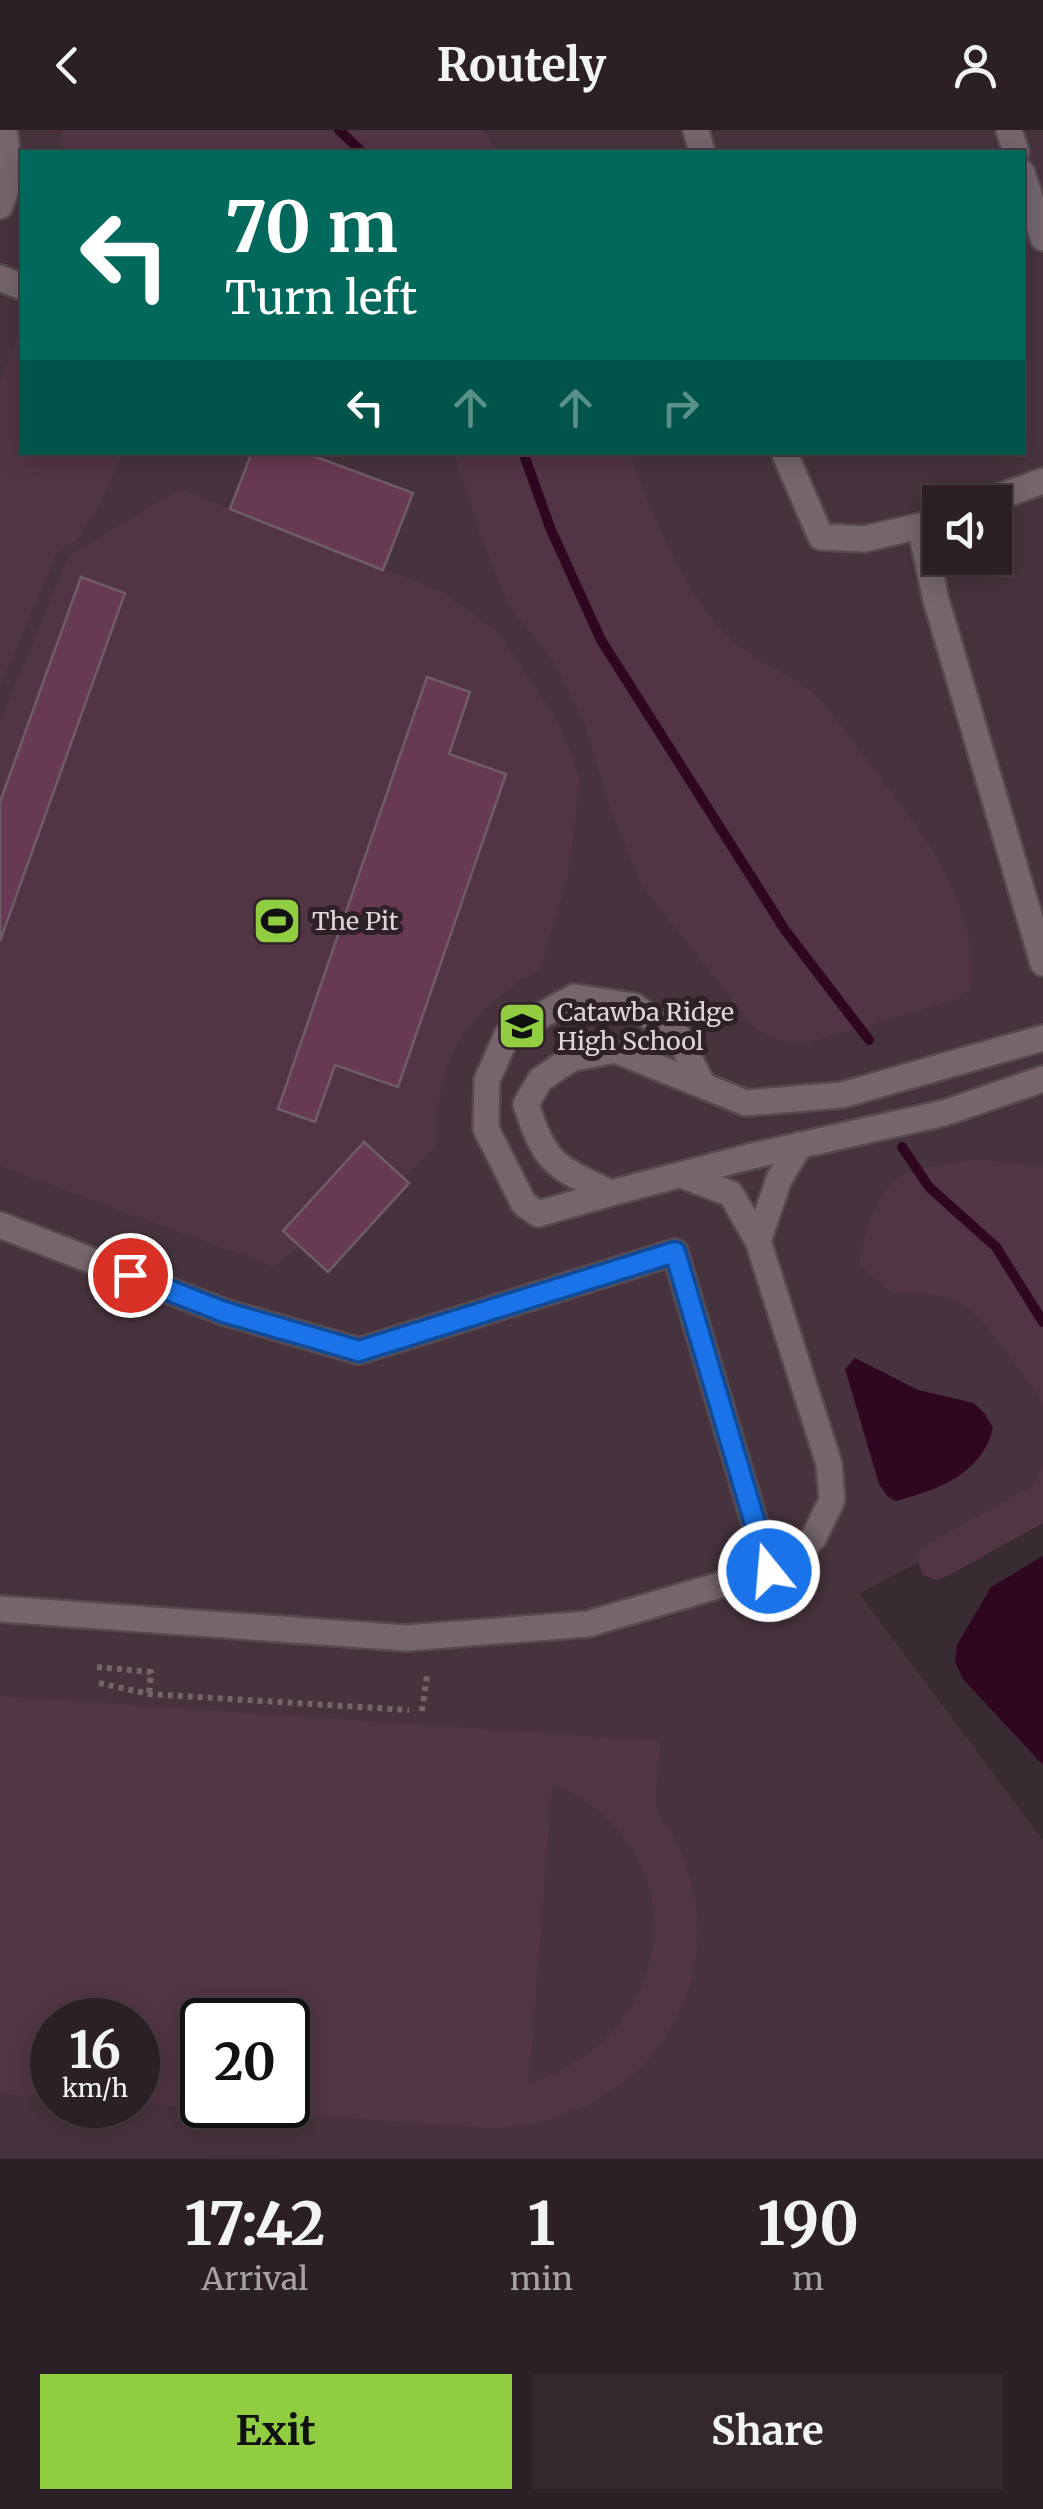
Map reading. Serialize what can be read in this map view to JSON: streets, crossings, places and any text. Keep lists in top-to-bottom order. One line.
{"places":{"sports":["The Pit"],"school or university":["Catawba Ridge High School"]},"page":{"header":"Routely","turn":["70 m","Turn left"],"speed":"16 km/h","limit":"20","eta":["17:42","Arrival","1","min","190","m"],"buttons":["Exit","Share"]}}
